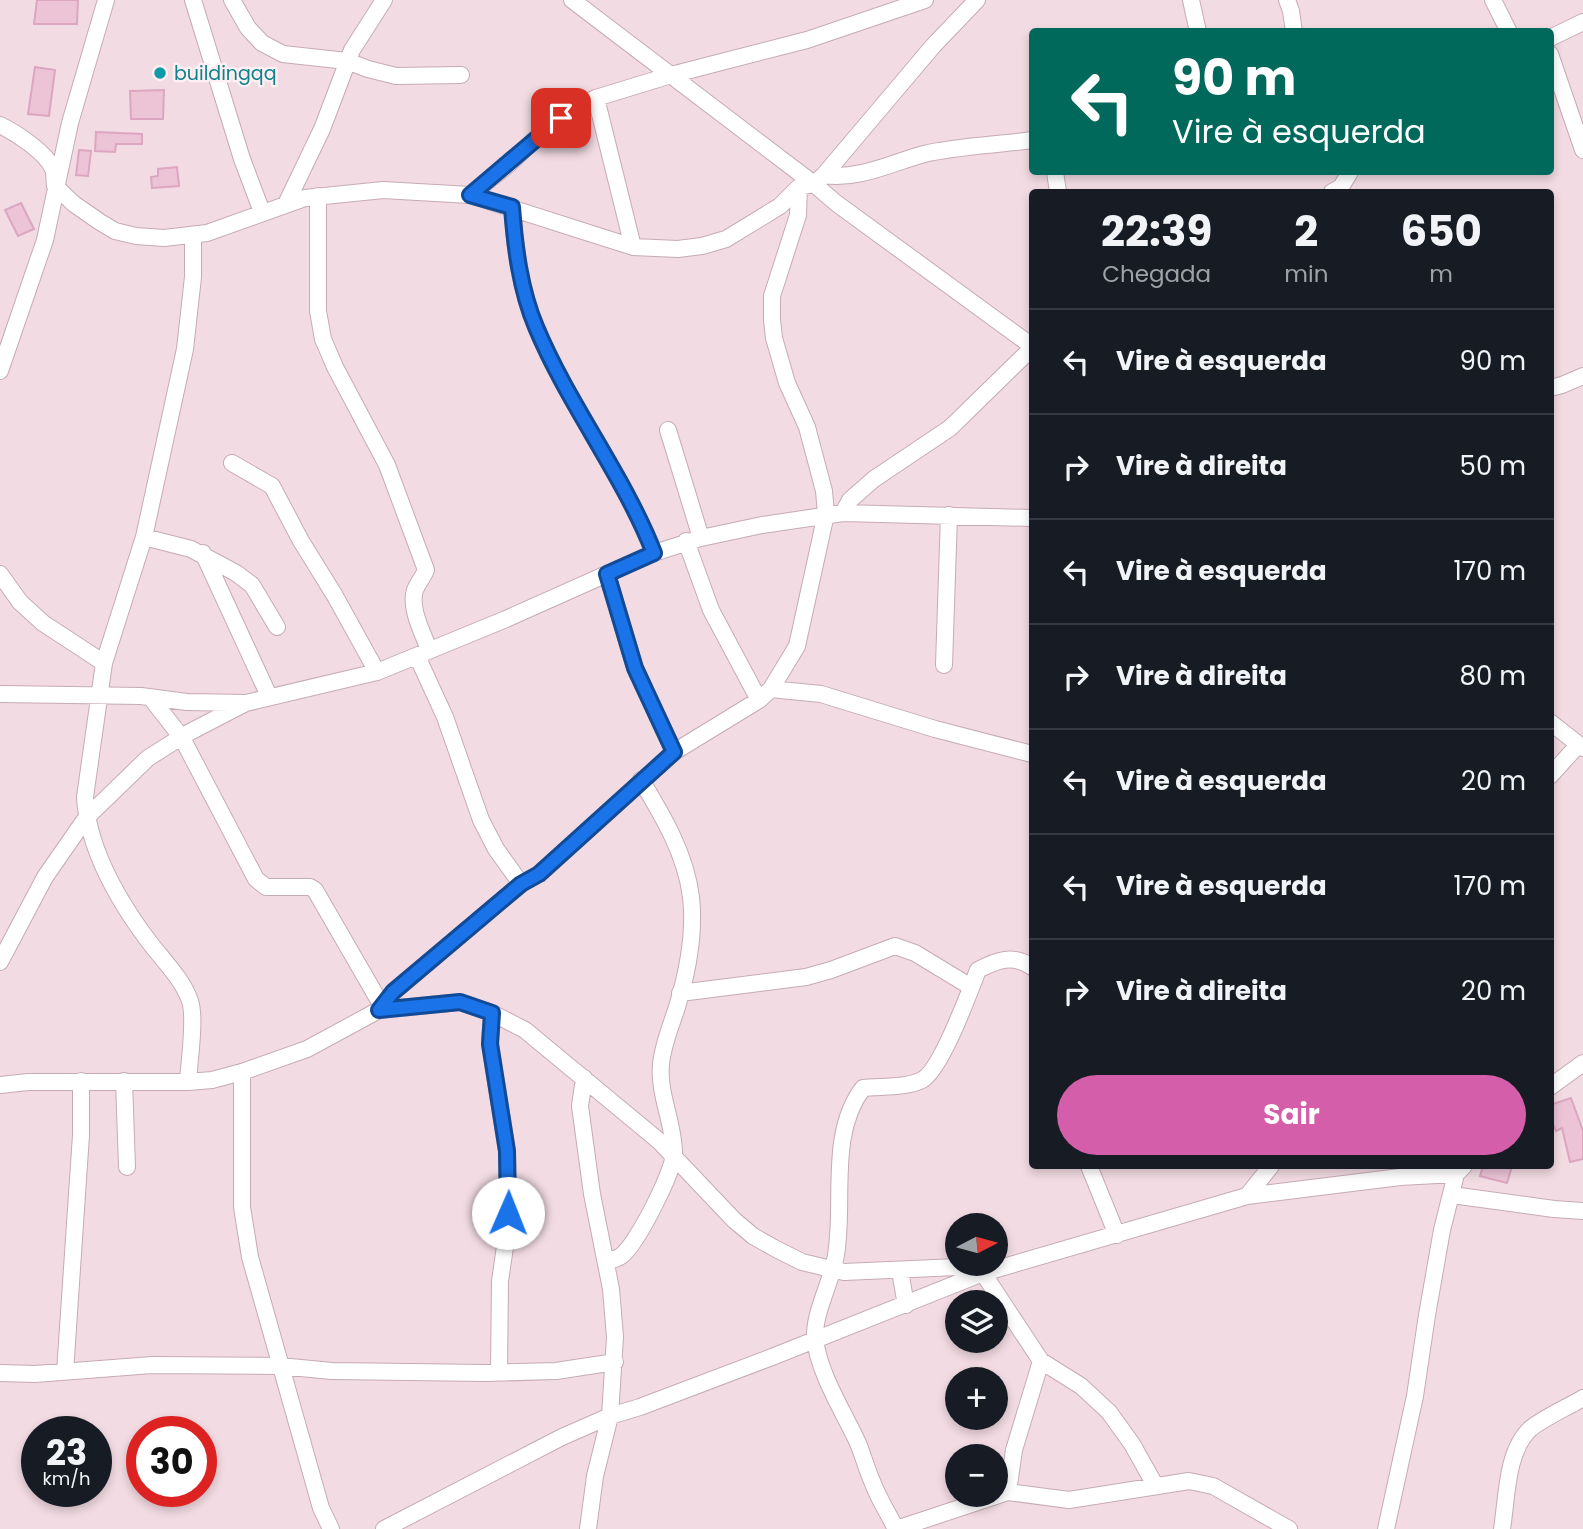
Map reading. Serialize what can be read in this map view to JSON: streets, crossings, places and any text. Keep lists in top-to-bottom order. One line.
{"places":["buildingqq"],"north":"right","page":{"turn":["90 m","Vire à esquerda"],"eta":["22:39","Chegada","2","min","650","m"],"list":[{"name":"Vire à esquerda","value":"90 m"},{"name":"Vire à direita","value":"50 m"},{"name":"Vire à esquerda","value":"170 m"},{"name":"Vire à direita","value":"80 m"},{"name":"Vire à esquerda","value":"20 m"},{"name":"Vire à esquerda","value":"170 m"},{"name":"Vire à direita","value":"20 m"}],"buttons":"Sair","map_buttons":["+","−"],"speed":"23 km/h","limit":"30"}}
